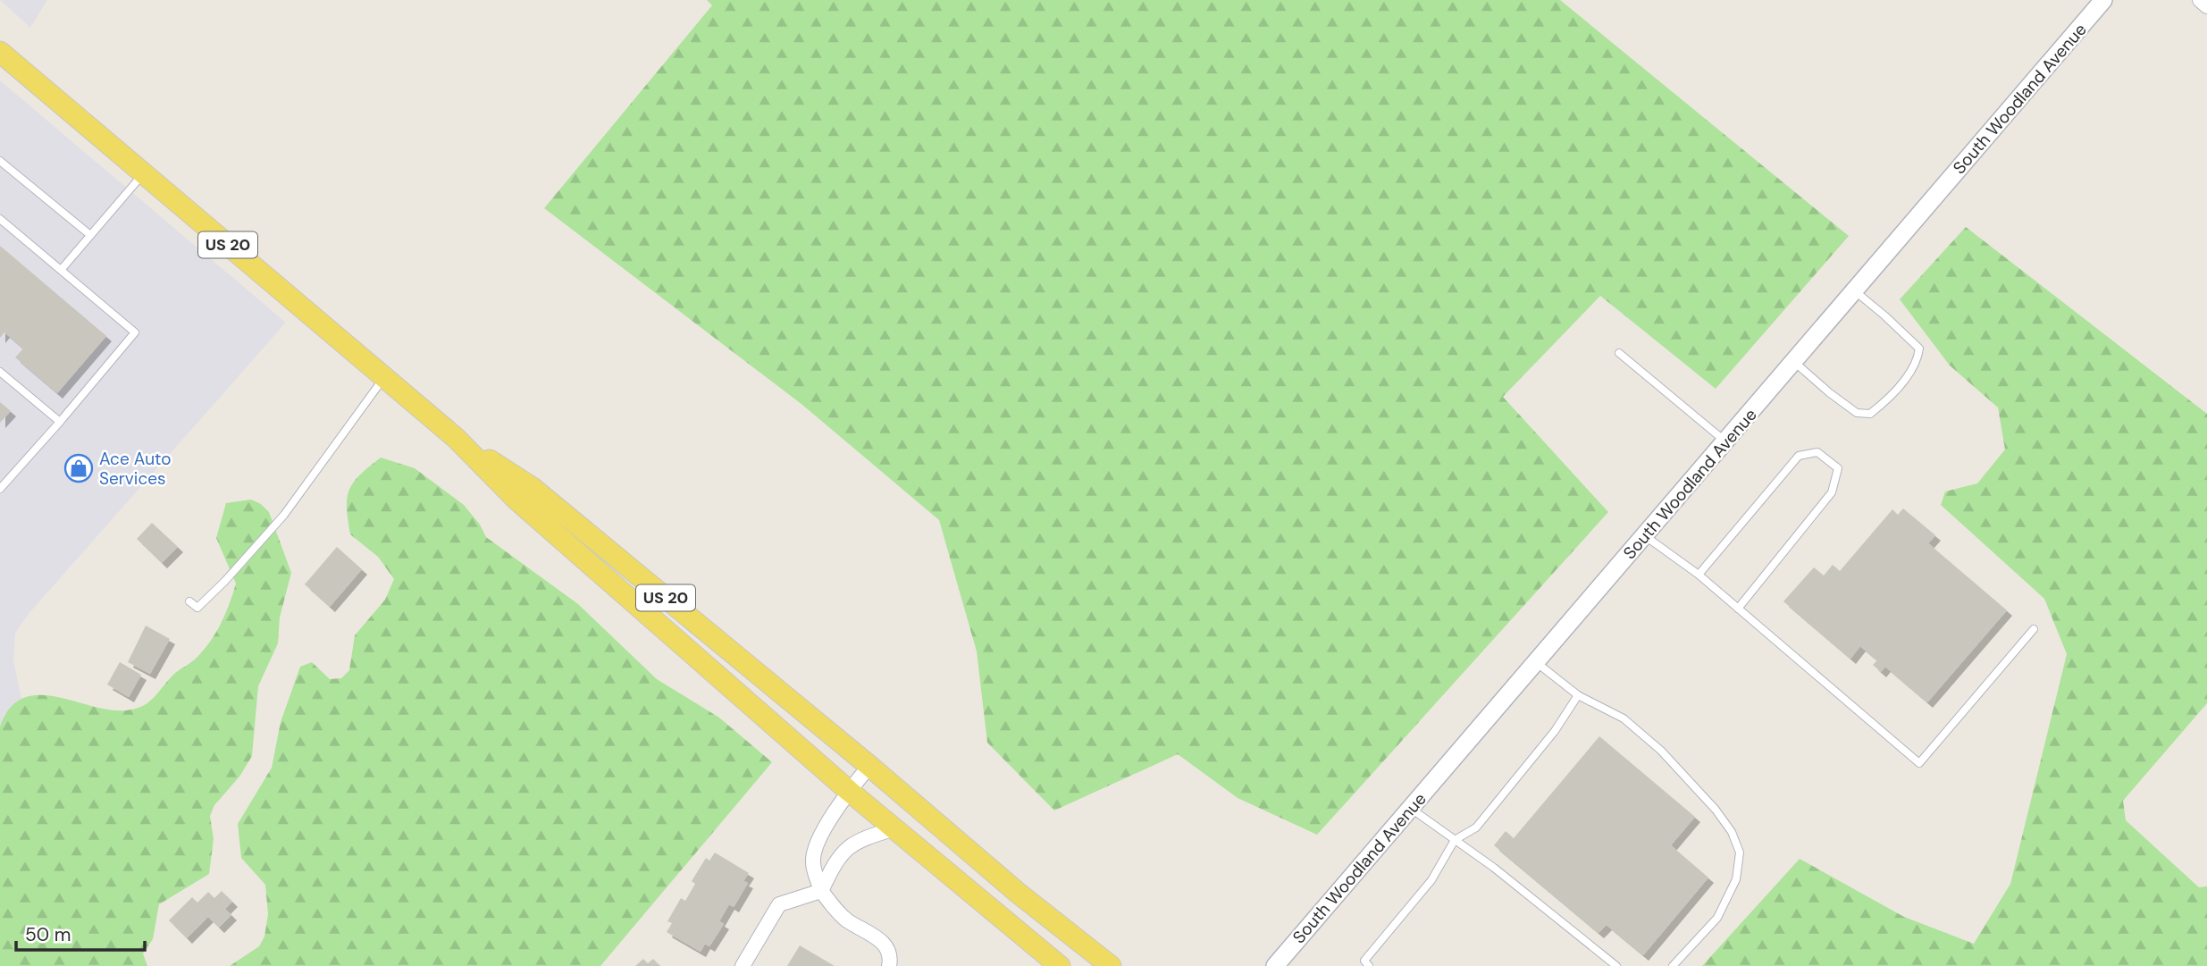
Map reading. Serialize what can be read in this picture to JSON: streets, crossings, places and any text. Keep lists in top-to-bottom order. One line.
{"streets":{"main road":["US 20"],"street":["South Woodland Avenue"]},"places":{"shop":["Ace Auto Services"]},"scale_bar":"50 m"}
